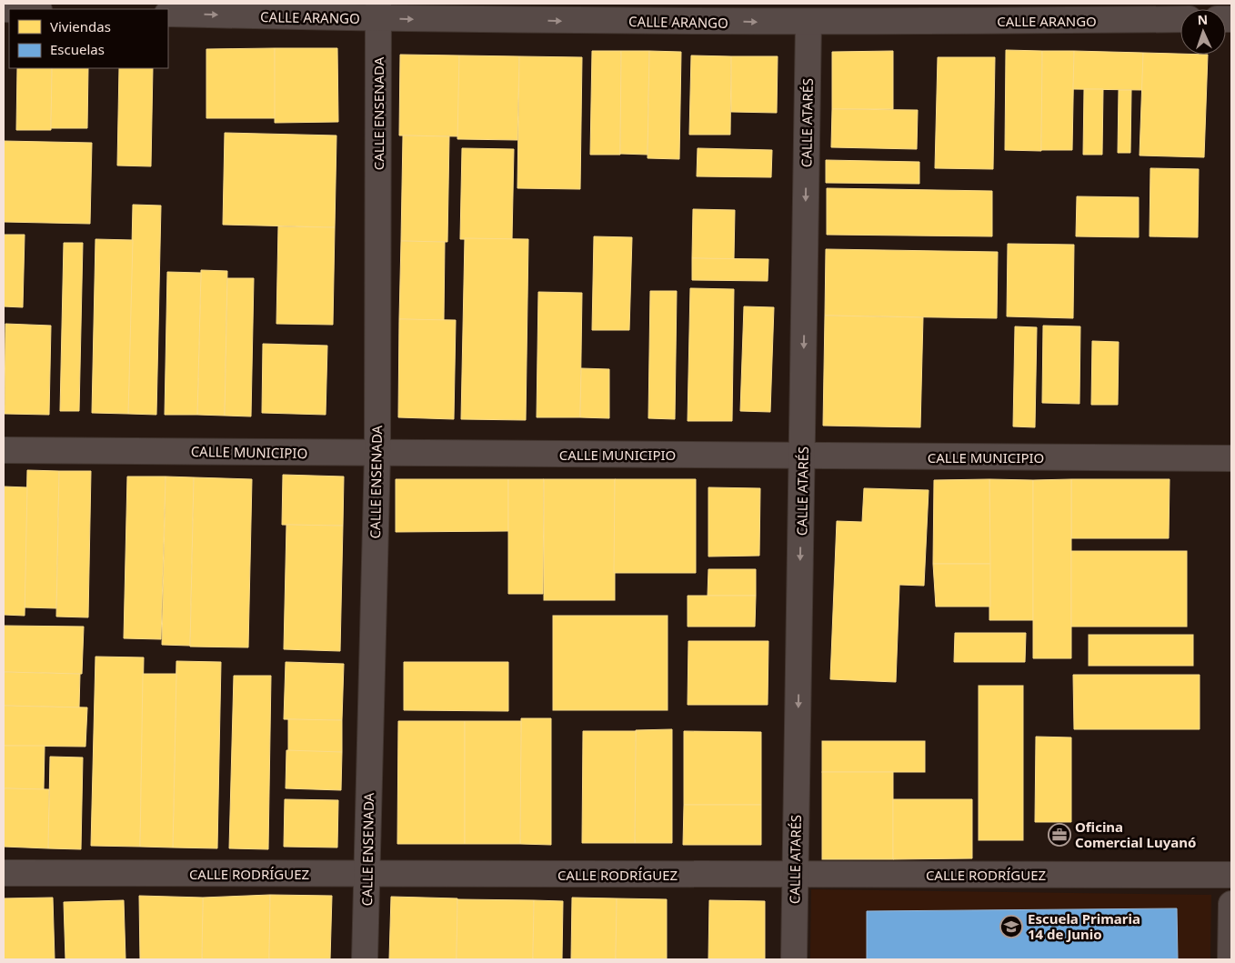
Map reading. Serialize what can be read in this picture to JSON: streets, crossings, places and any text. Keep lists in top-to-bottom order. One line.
{"streets":{"street":["CALLE ARANGO","CALLE ENSENADA","CALLE ATARÉS","CALLE MUNICIPIO","CALLE RODRÍGUEZ"]},"crossings":[["CALLE ARANGO","CALLE ENSENADA"],["CALLE ARANGO","CALLE ATARÉS"],["CALLE ENSENADA","CALLE MUNICIPIO"],["CALLE ENSENADA","CALLE RODRÍGUEZ"],["CALLE ATARÉS","CALLE MUNICIPIO"],["CALLE ATARÉS","CALLE RODRÍGUEZ"]],"one_way":["CALLE ARANGO","CALLE ATARÉS"],"places":{"office":["Oficina Comercial Luyanó"],"school or university":["Escuela Primaria 14 de Junio"]},"legend":["Viviendas","Escuelas"],"north":"top"}
